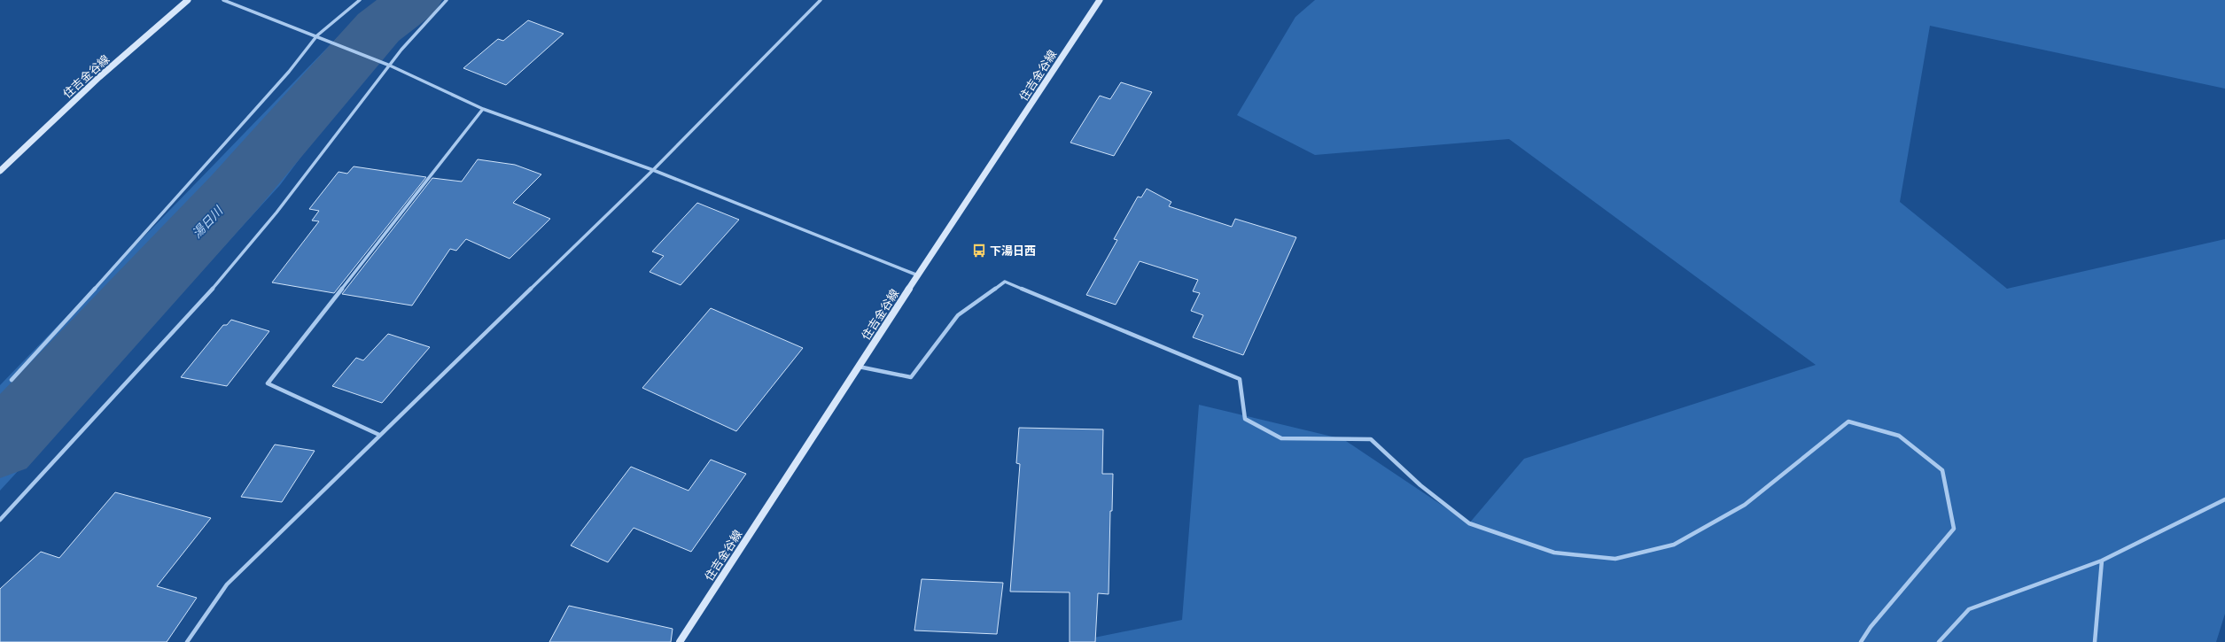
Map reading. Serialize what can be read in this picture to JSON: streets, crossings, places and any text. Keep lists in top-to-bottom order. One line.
{"streets":{"main road":["住吉金谷線"]},"water":["湯日川"],"places":{"bus stop":["下湯日西"]}}
